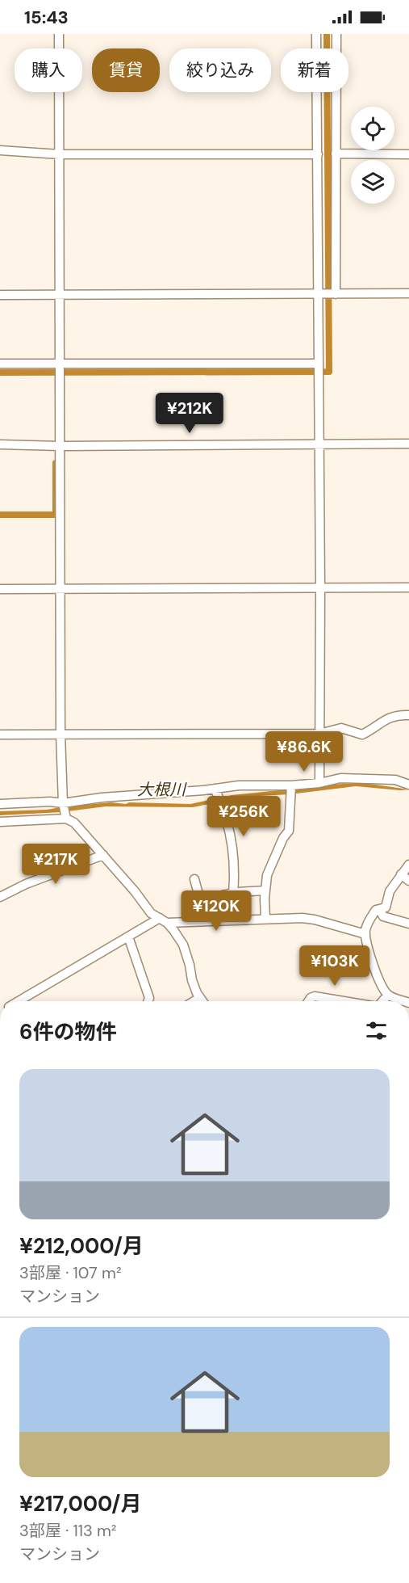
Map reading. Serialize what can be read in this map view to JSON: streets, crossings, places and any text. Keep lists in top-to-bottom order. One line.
{"water":["大根川"],"page":{"status":"15:43","chip":["購入","賃貸","絞り込み","新着"],"price":["¥212K","¥86.6K","¥256K","¥217K","¥120K","¥103K"],"heading":"6件の物件","list":[{"name":"¥212,000/月","note":"3部屋 · 107 m² · マンション"},{"name":"¥217,000/月","note":"3部屋 · 113 m² · マンション"}]}}
